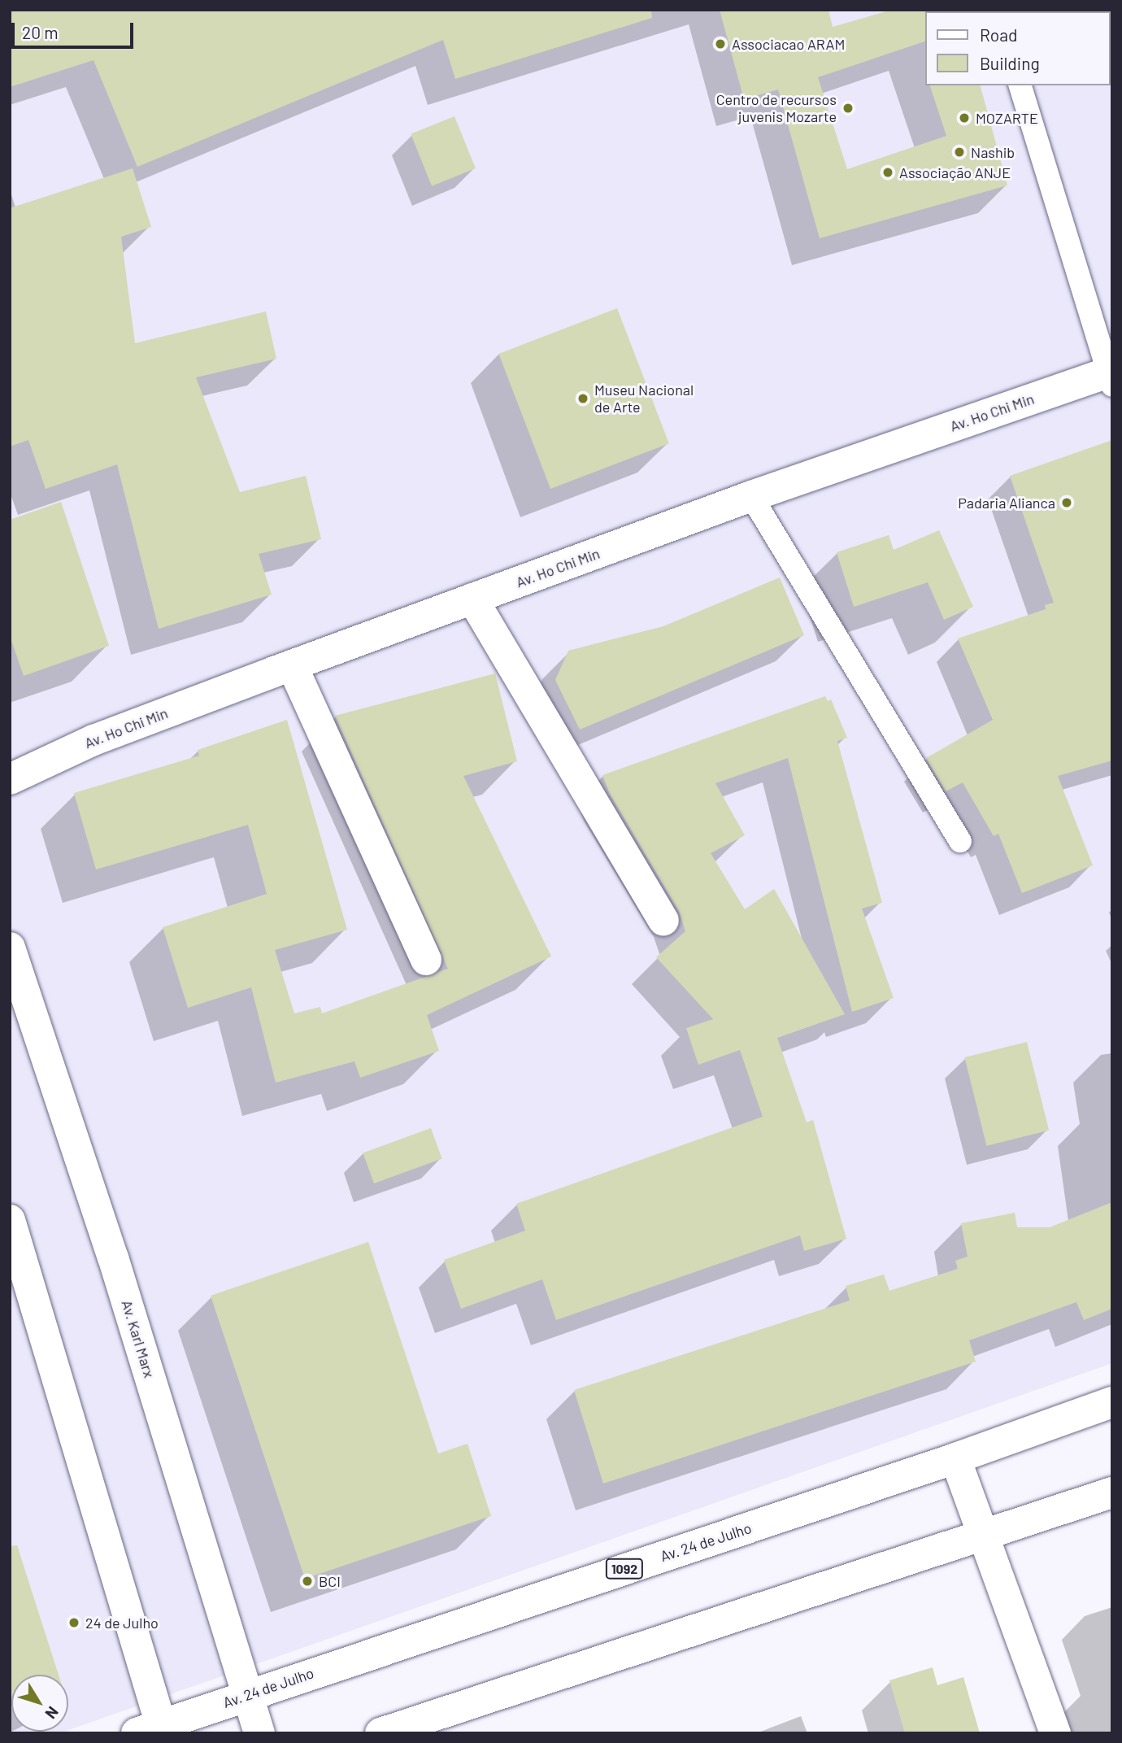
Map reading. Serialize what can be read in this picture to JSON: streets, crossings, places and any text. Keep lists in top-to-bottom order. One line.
{"streets":{"street":["Av. Ho Chi Min","Av. Karl Marx","Av. 24 de Julho","1092"]},"crossings":[["Av. Karl Marx","Av. 24 de Julho"]],"places":["Associacao ARAM","Centro de recursos juvenis Mozarte","MOZARTE","Nashib","Associação ANJE","Museu Nacional de Arte","Padaria Alianca","BCI","24 de Julho"],"legend":["Road","Building"],"scale_bar":"20 m","north":"bottom right"}
